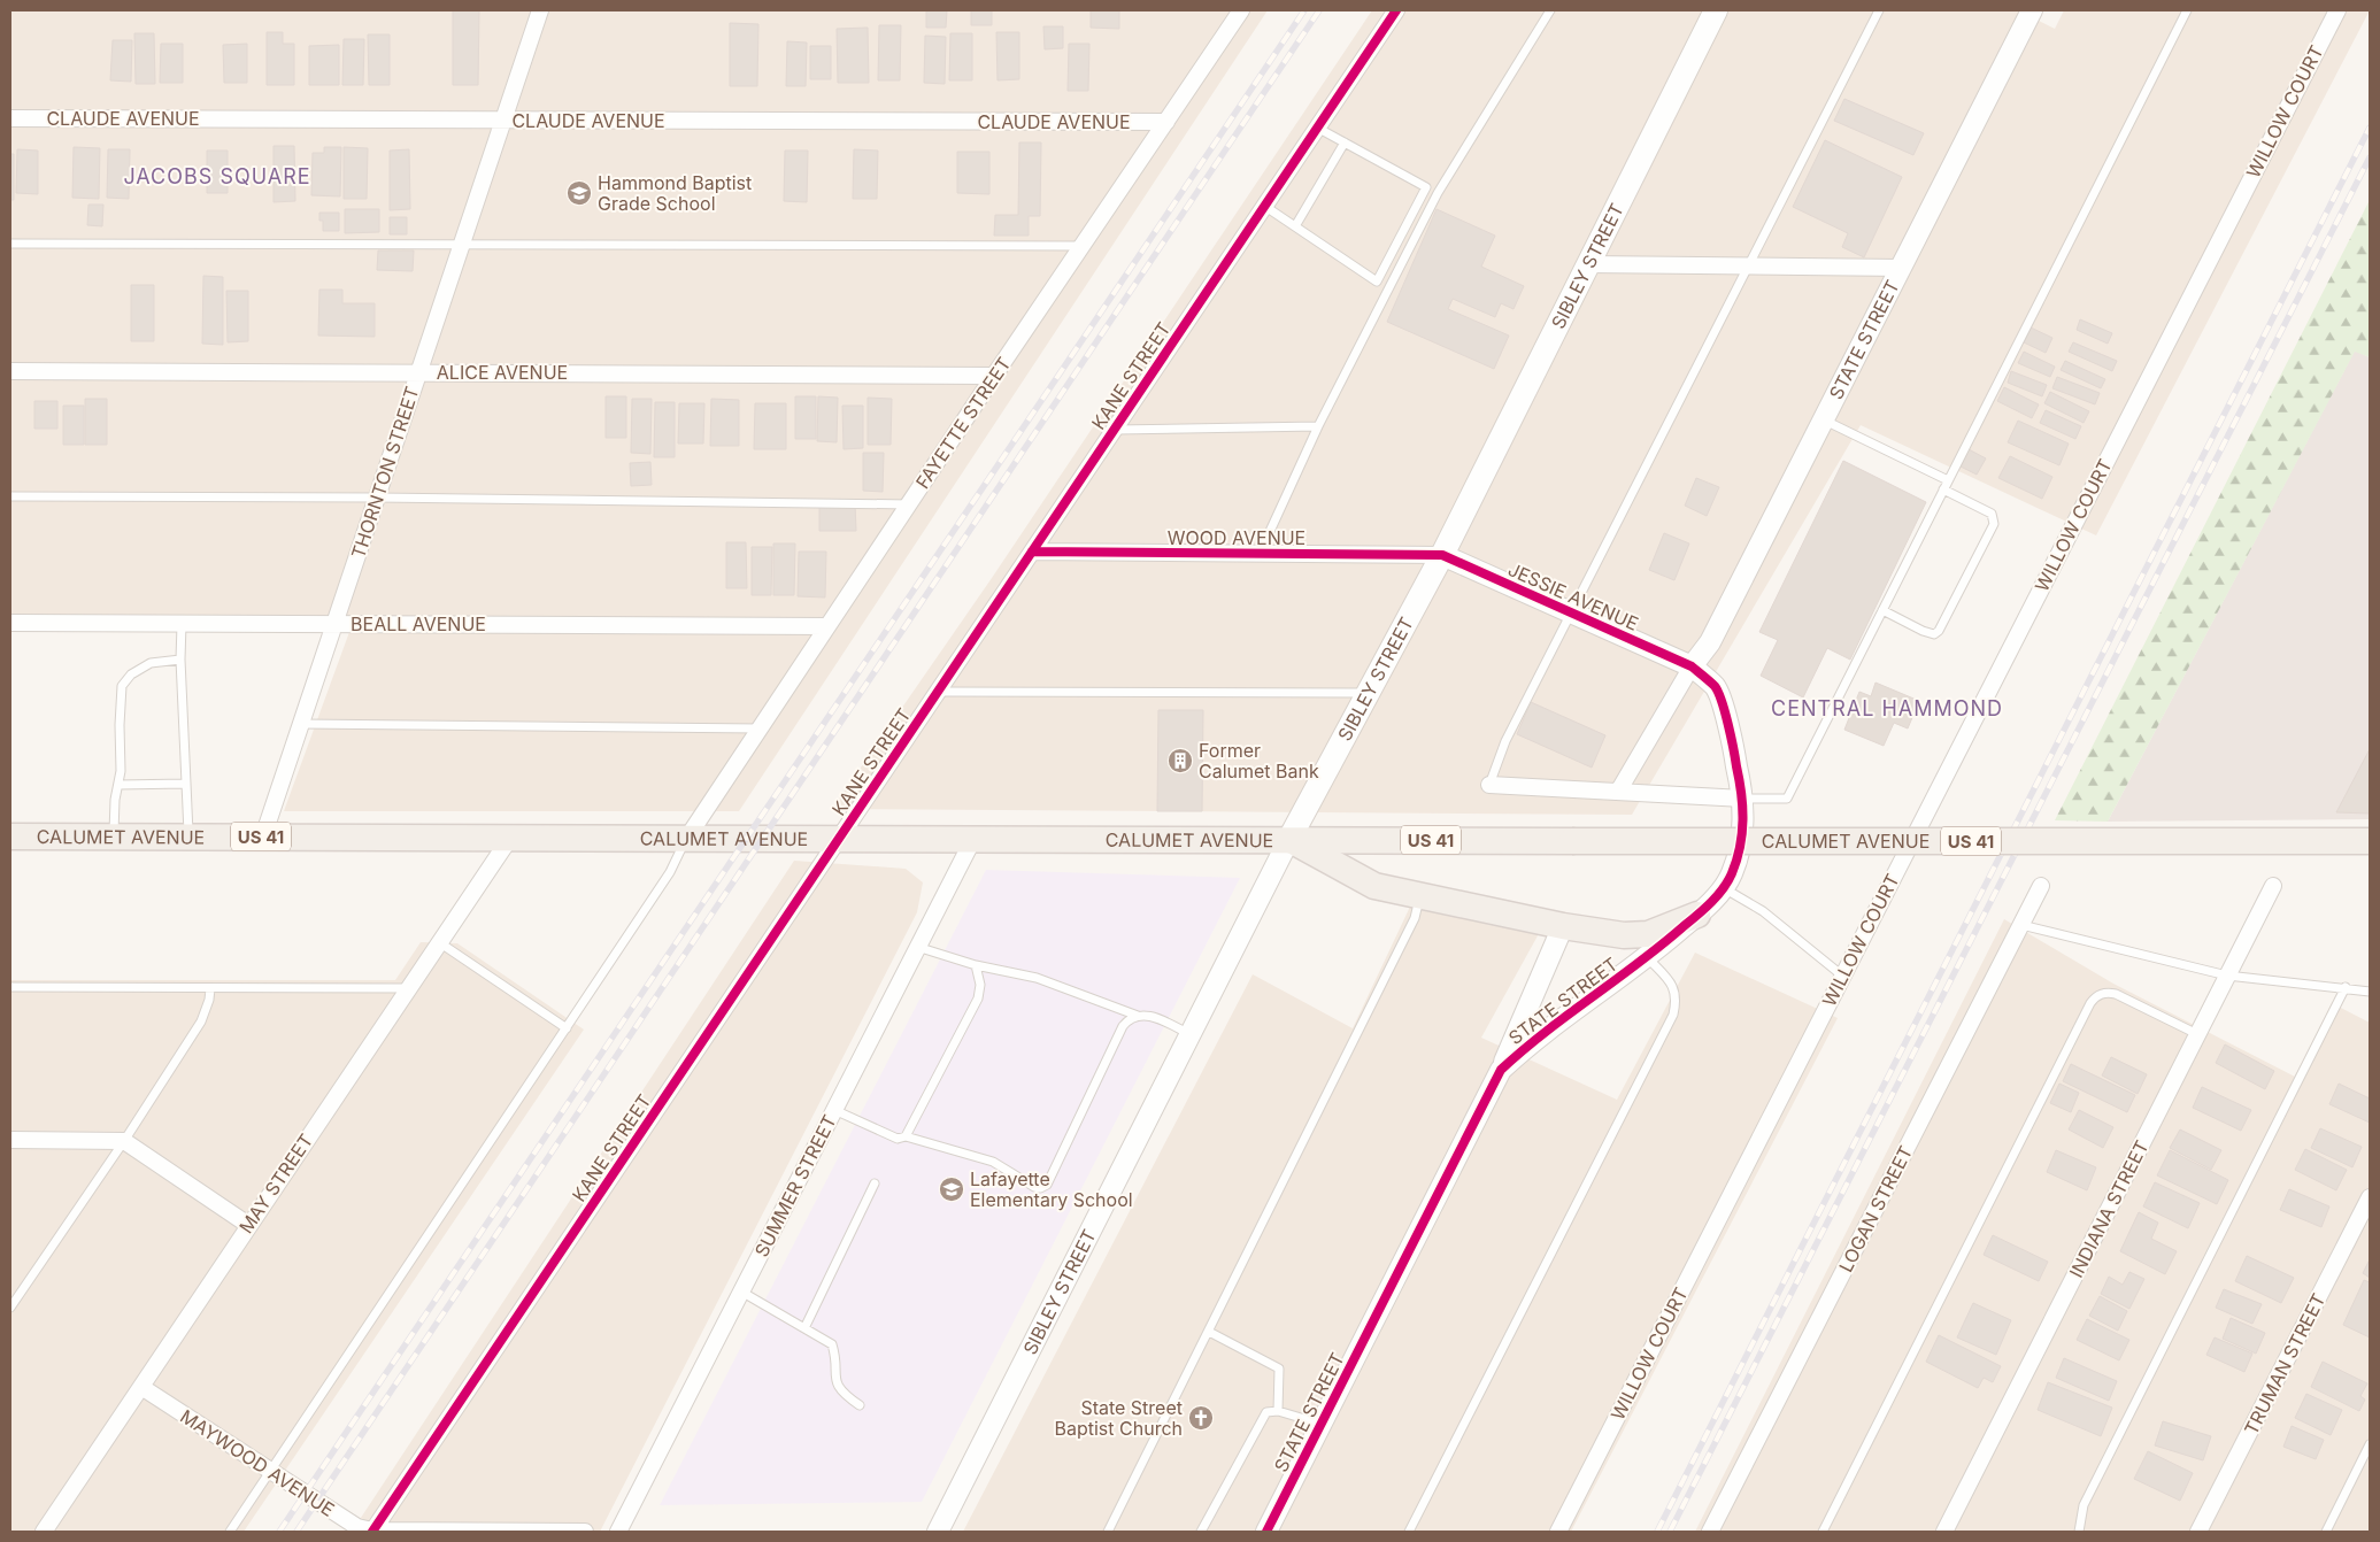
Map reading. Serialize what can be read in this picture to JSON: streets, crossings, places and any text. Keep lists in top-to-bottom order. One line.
{"streets":{"main road":["SIBLEY STREET","CALUMET AVENUE","US 41"],"street":["WILLOW COURT","CLAUDE AVENUE","STATE STREET","ALICE AVENUE","KANE STREET","FAYETTE STREET","THORNTON STREET","WOOD AVENUE","JESSIE AVENUE","BEALL AVENUE","MAY STREET","SUMMER STREET","LOGAN STREET","INDIANA STREET","TRUMAN STREET","MAYWOOD AVENUE"]},"crossings":[["CLAUDE AVENUE","FAYETTE STREET"],["CLAUDE AVENUE","THORNTON STREET"],["SIBLEY STREET","WOOD AVENUE"],["SIBLEY STREET","JESSIE AVENUE"],["SIBLEY STREET","CALUMET AVENUE"],["STATE STREET","JESSIE AVENUE"],["ALICE AVENUE","FAYETTE STREET"],["ALICE AVENUE","THORNTON STREET"],["KANE STREET","WOOD AVENUE"],["KANE STREET","CALUMET AVENUE"],["KANE STREET","MAYWOOD AVENUE"],["FAYETTE STREET","BEALL AVENUE"],["FAYETTE STREET","CALUMET AVENUE"],["THORNTON STREET","BEALL AVENUE"],["THORNTON STREET","CALUMET AVENUE"],["WOOD AVENUE","JESSIE AVENUE"],["CALUMET AVENUE","MAY STREET"],["CALUMET AVENUE","SUMMER STREET"],["MAY STREET","MAYWOOD AVENUE"]],"districts":["JACOBS SQUARE","CENTRAL HAMMOND"],"places":{"school or university":["Hammond Baptist Grade School","Lafayette Elementary School"],"building":["Former Calumet Bank"],"church":["State Street Baptist Church"]}}
